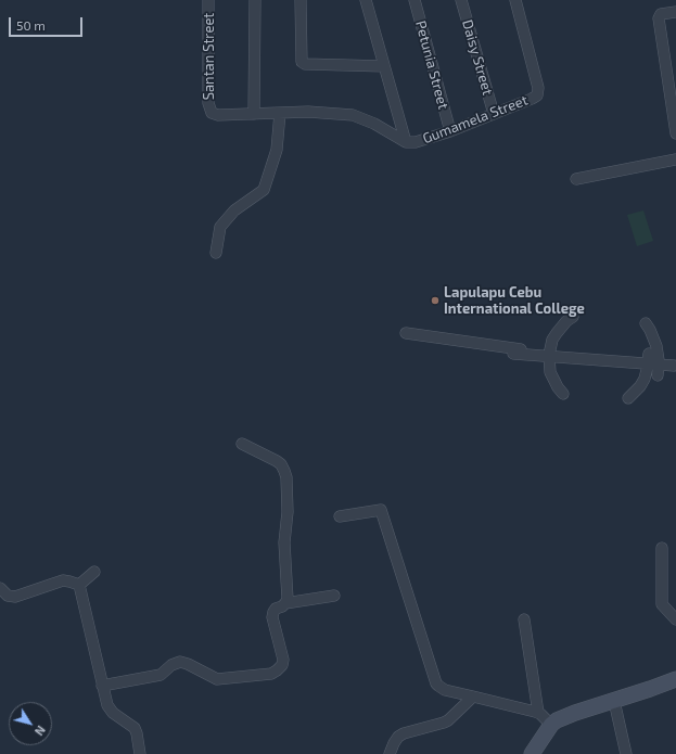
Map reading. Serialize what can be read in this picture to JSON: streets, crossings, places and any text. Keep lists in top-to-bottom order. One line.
{"streets":{"street":["Santan Street","Daisy Street","Petunia Street","Gumamela Street"]},"crossings":[["Santan Street","Gumamela Street"],["Daisy Street","Gumamela Street"],["Petunia Street","Gumamela Street"]],"places":["Lapulapu Cebu International College"],"scale_bar":"50 m","north":"bottom right"}
